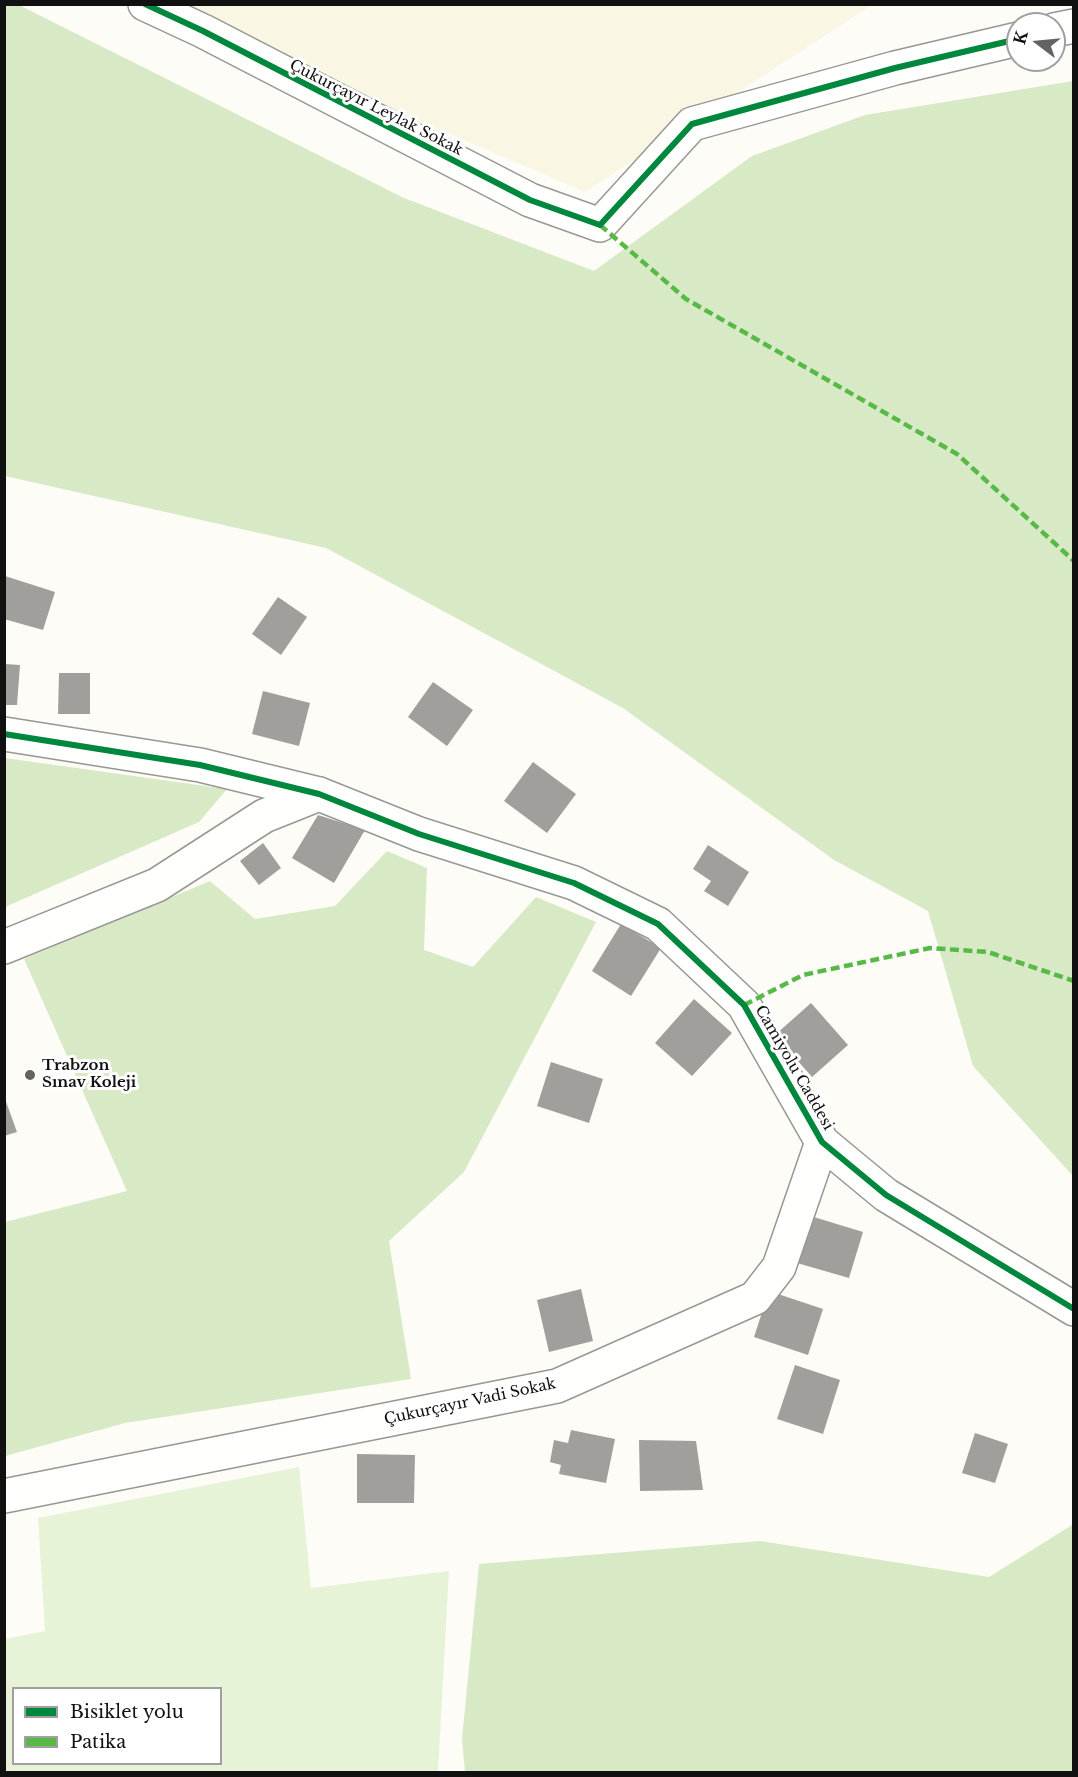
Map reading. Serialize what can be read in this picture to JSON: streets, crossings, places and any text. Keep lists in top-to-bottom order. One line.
{"streets":{"street":["Çukurçayır Leylak Sokak","Camiyolu Caddesi","Çukurçayır Vadi Sokak"]},"crossings":[["Camiyolu Caddesi","Çukurçayır Vadi Sokak"]],"places":["Trabzon Sınav Koleji"],"legend":["Bisiklet yolu","Patika"],"north":"left"}
